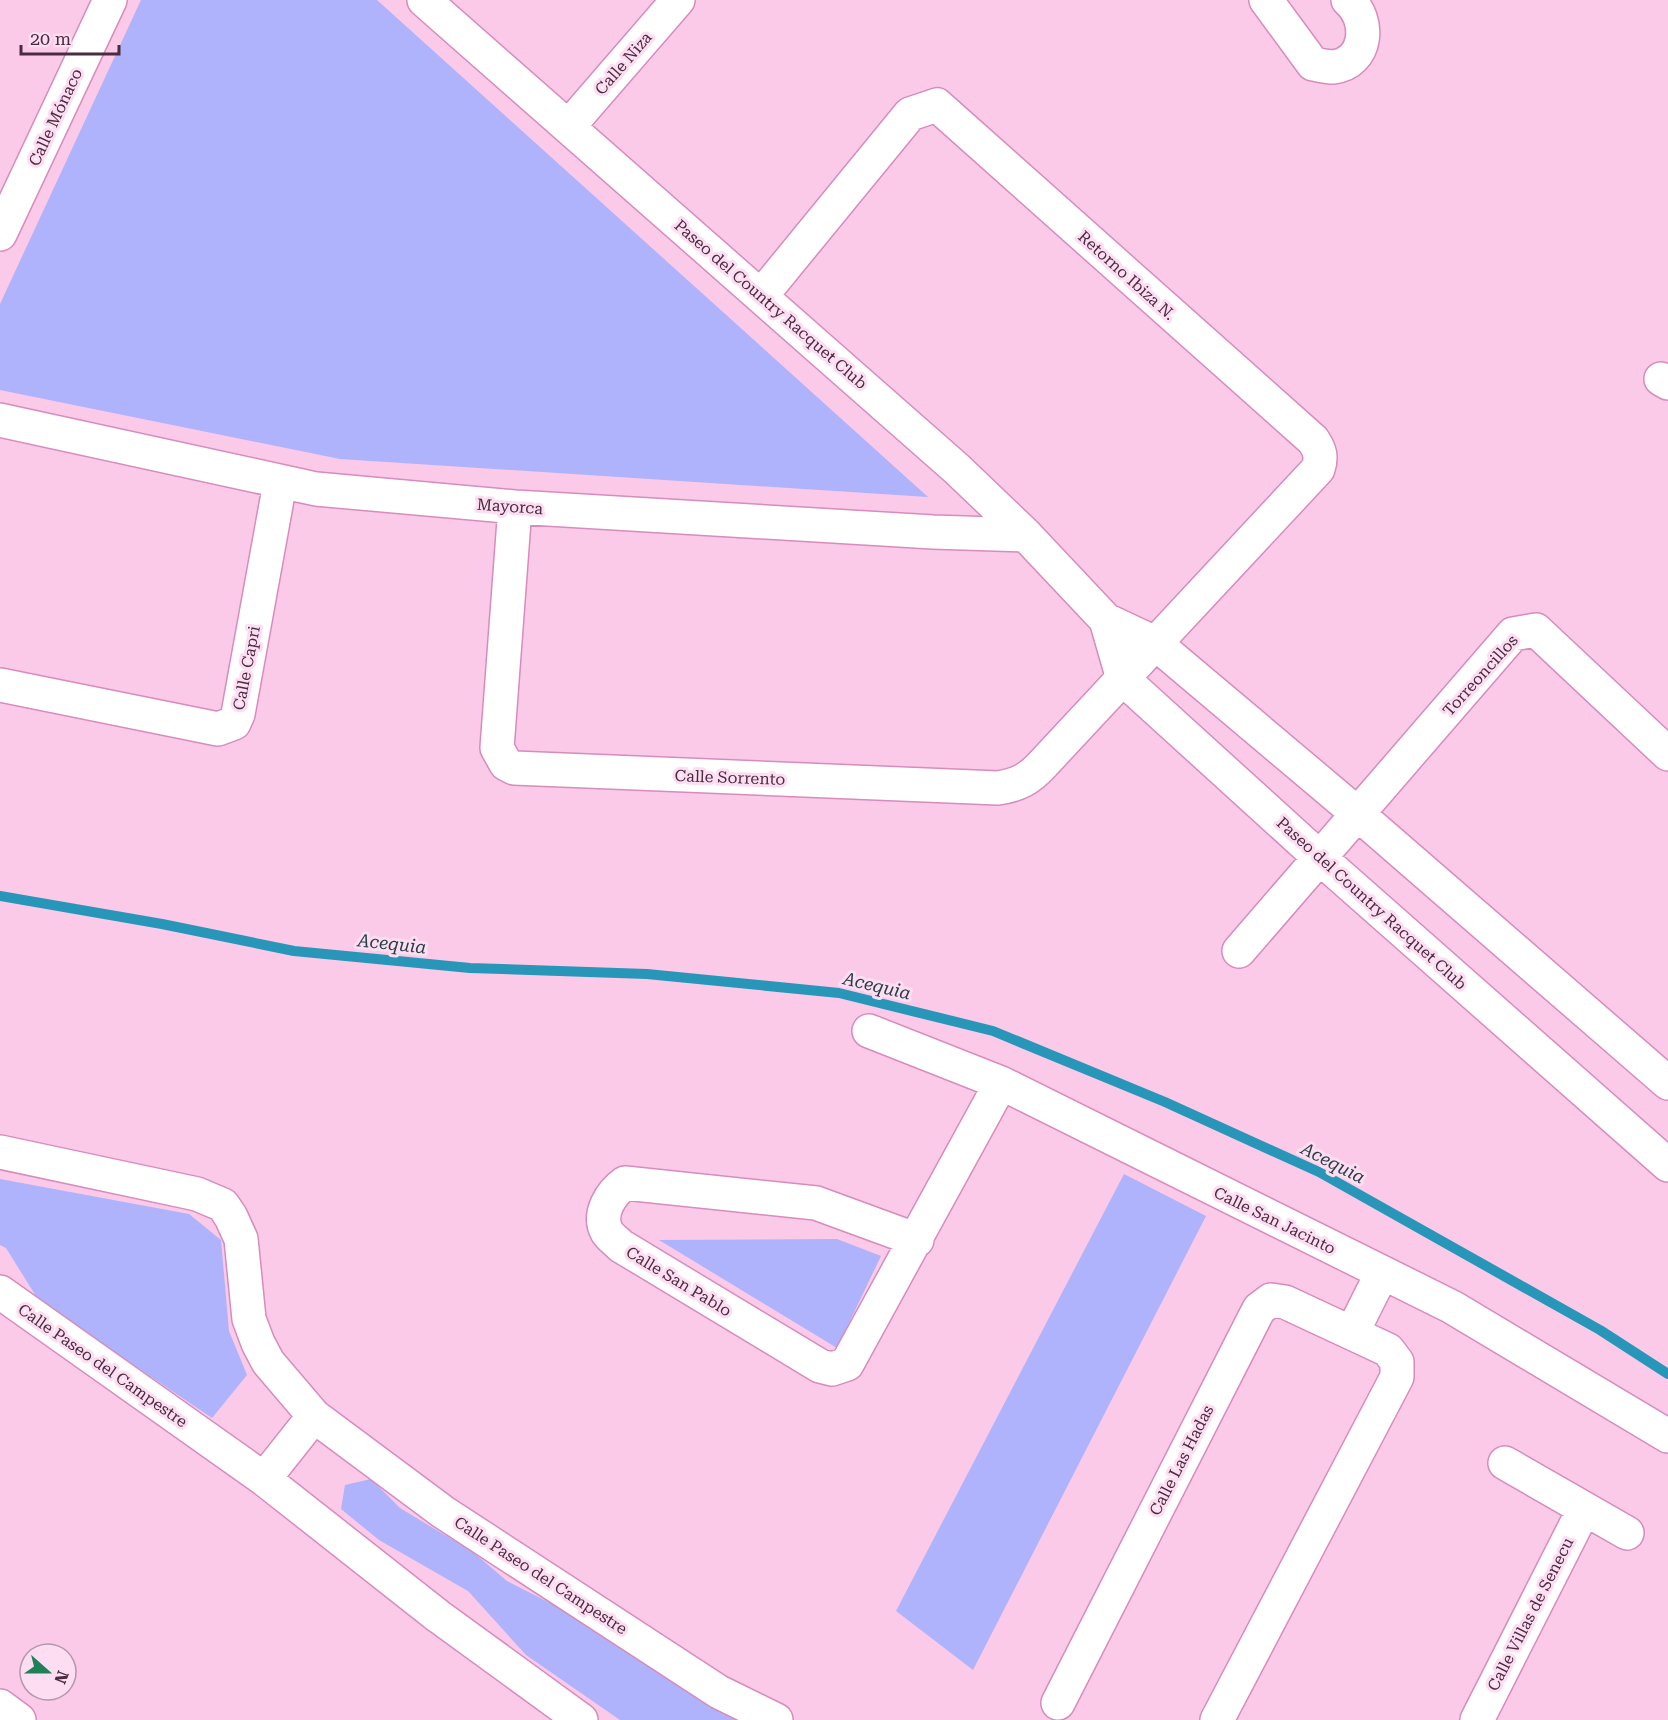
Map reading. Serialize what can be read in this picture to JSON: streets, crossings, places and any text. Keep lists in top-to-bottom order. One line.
{"streets":{"street":["Calle Niza","Calle Mónaco","Retorno Ibiza N.","Paseo del Country Racquet Club","Mayorca","Calle Capri","Torreoncillos","Calle Sorrento","Calle San Jacinto","Calle San Pablo","Calle Paseo del Campestre","Calle Las Hadas","Calle Villas de Senecu"]},"crossings":[["Calle Niza","Paseo del Country Racquet Club"],["Retorno Ibiza N.","Paseo del Country Racquet Club"],["Retorno Ibiza N.","Calle Sorrento"],["Paseo del Country Racquet Club","Mayorca"],["Paseo del Country Racquet Club","Torreoncillos"],["Paseo del Country Racquet Club","Calle Sorrento"],["Mayorca","Calle Capri"],["Mayorca","Calle Sorrento"],["Calle San Jacinto","Calle San Pablo"]],"water":["Acequia"],"scale_bar":"20 m","north":"right"}
